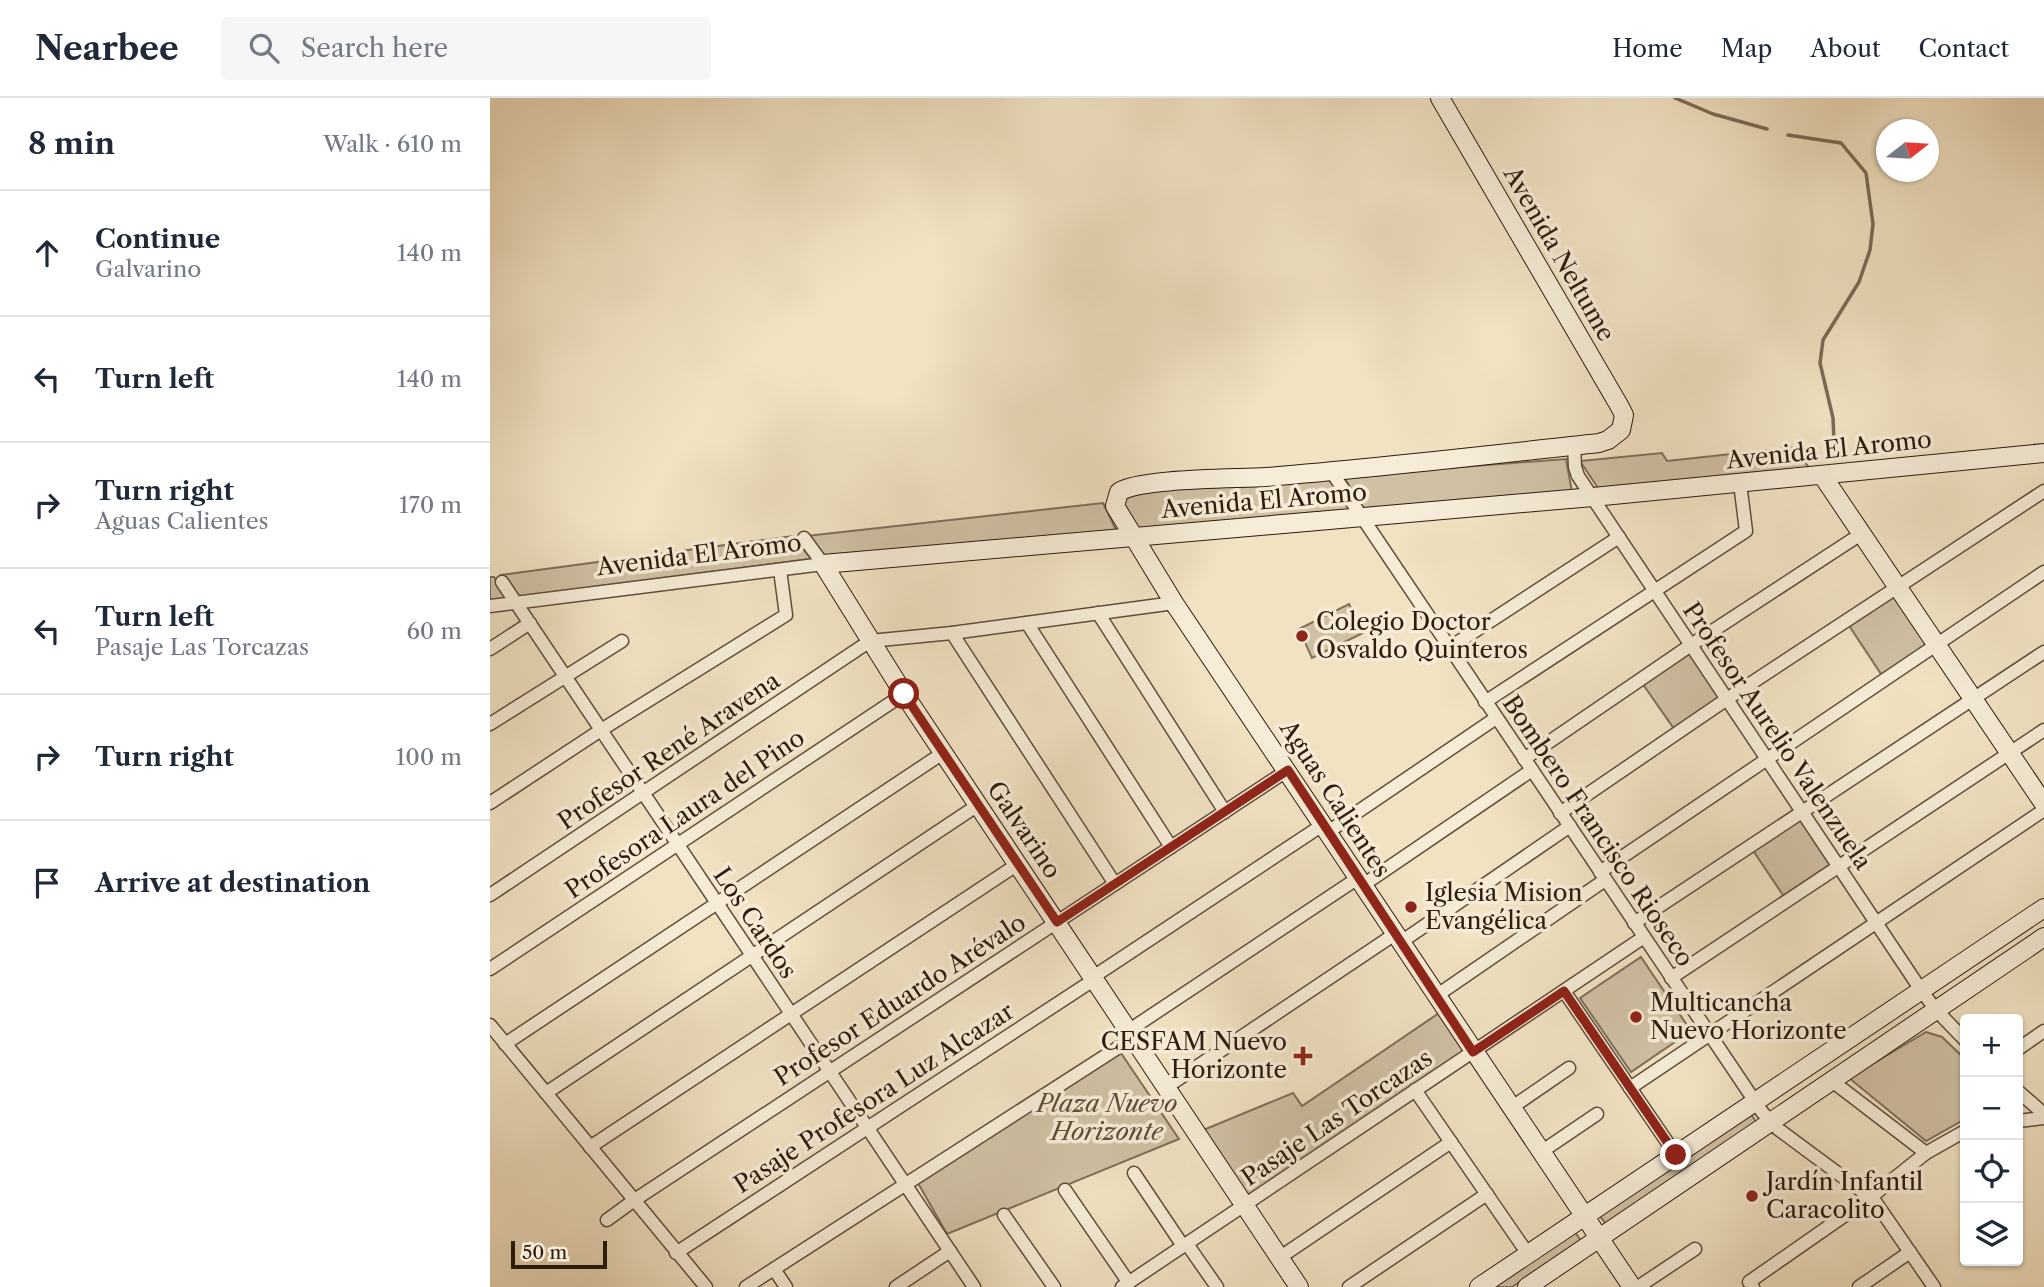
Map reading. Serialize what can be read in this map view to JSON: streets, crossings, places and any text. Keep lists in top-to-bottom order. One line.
{"streets":{"street":["Avenida Neltume","Avenida El Aromo","Profesor Aurelio Valenzuela","Profesor René Aravena","Aguas Calientes","Profesora Laura del Pino","Galvarino","Bombero Francisco Rioseco","Los Cardos","Profesor Eduardo Arévalo","Pasaje Profesora Luz Alcazar","Pasaje Las Torcazas"]},"crossings":[["Avenida Neltume","Avenida El Aromo"],["Avenida El Aromo","Profesor Aurelio Valenzuela"],["Avenida El Aromo","Aguas Calientes"],["Avenida El Aromo","Galvarino"],["Avenida El Aromo","Bombero Francisco Rioseco"],["Avenida El Aromo","Los Cardos"],["Profesor René Aravena","Galvarino"],["Profesor René Aravena","Los Cardos"],["Aguas Calientes","Profesor Eduardo Arévalo"],["Aguas Calientes","Pasaje Profesora Luz Alcazar"],["Aguas Calientes","Pasaje Las Torcazas"],["Profesora Laura del Pino","Galvarino"],["Profesora Laura del Pino","Los Cardos"],["Galvarino","Profesor Eduardo Arévalo"],["Galvarino","Pasaje Profesora Luz Alcazar"],["Galvarino","Pasaje Las Torcazas"],["Bombero Francisco Rioseco","Pasaje Profesora Luz Alcazar"],["Bombero Francisco Rioseco","Pasaje Las Torcazas"],["Los Cardos","Profesor Eduardo Arévalo"],["Los Cardos","Pasaje Profesora Luz Alcazar"]],"parks":["Plaza Nuevo Horizonte"],"places":{"other":["Colegio Doctor Osvaldo Quinteros","Iglesia Mision Evangélica","Multicancha Nuevo Horizonte","Jardín Infantil Caracolito"],"health":["CESFAM Nuevo Horizonte"]},"scale_bar":"50 m","north":"right","page":{"header":"Nearbee","search":"Search here","nav":["Home","Map","About","Contact"],"heading":["8 min","Walk · 610 m"],"list":[["Continue","Galvarino","140 m"],["Turn left","140 m"],["Turn right","Aguas Calientes","170 m"],["Turn left","Pasaje Las Torcazas","60 m"],["Turn right","100 m"],"Arrive at destination"],"map_buttons":["+","−"],"scale":"50 m"}}
